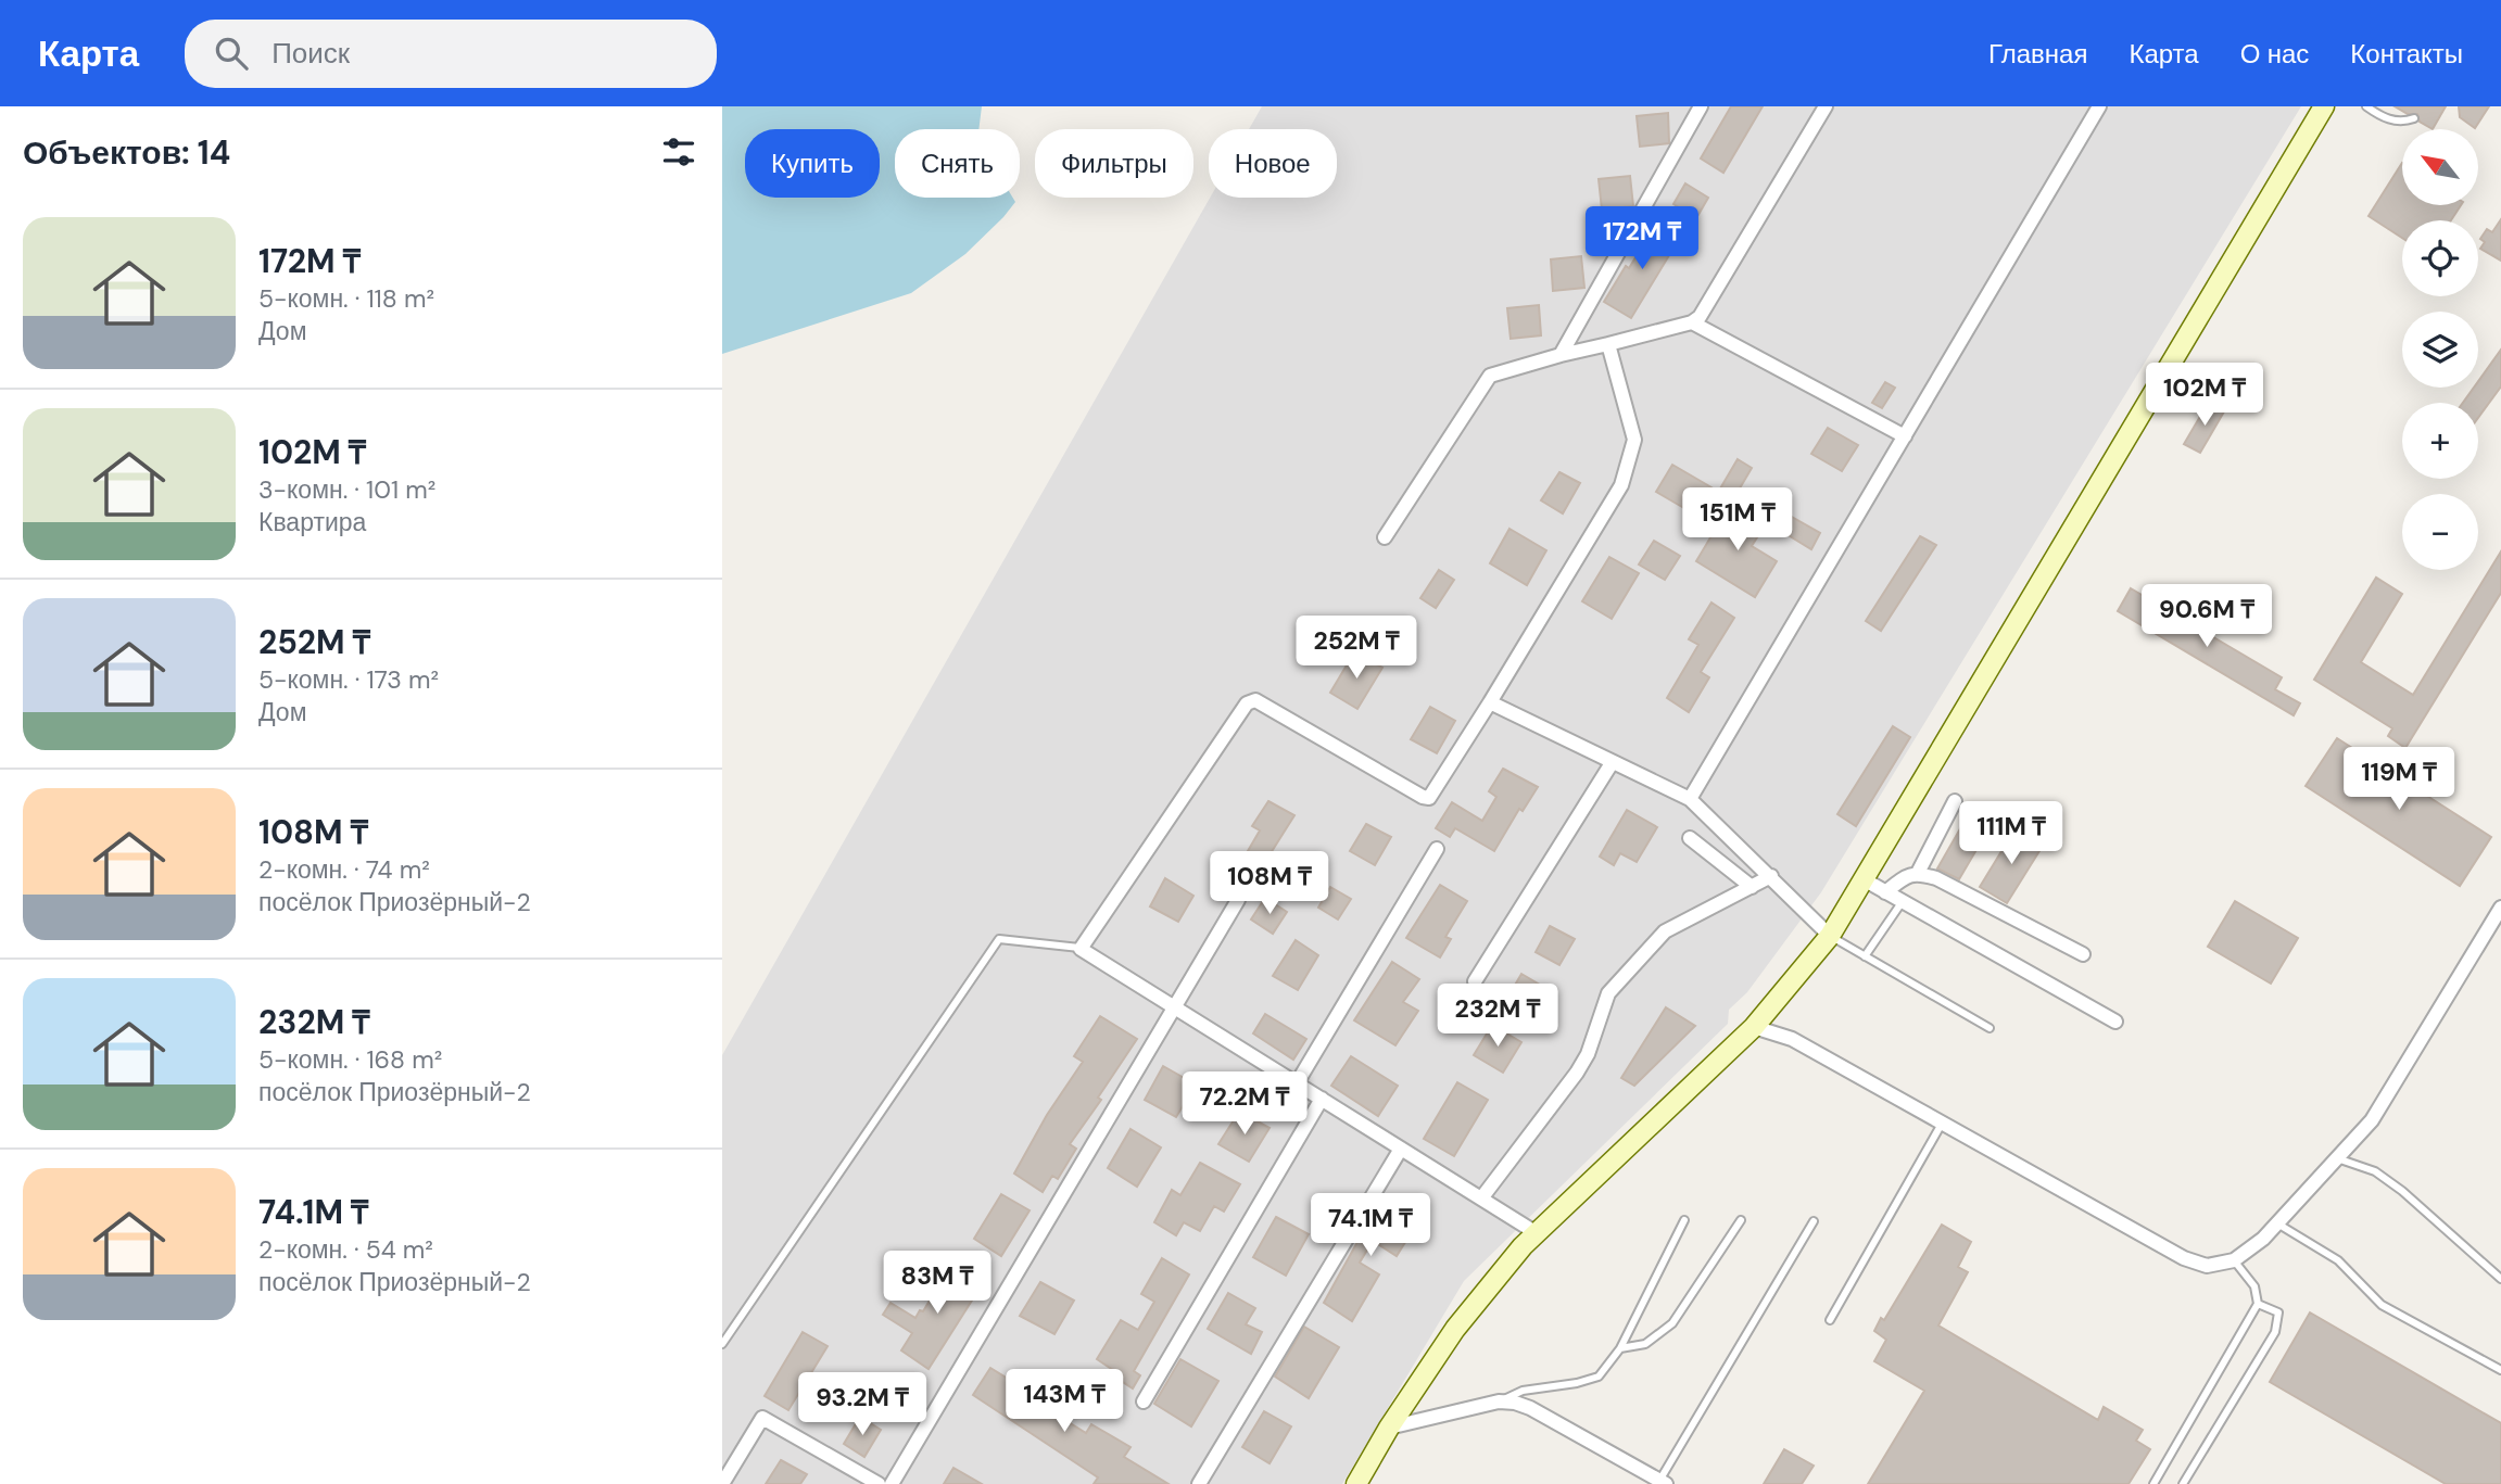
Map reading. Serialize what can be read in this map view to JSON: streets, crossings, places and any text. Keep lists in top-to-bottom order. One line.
{"north":"top left","page":{"header":"Карта","search":"Поиск","nav":["Главная","Карта","О нас","Контакты"],"heading":"Объектов: 14","map_buttons":["+","−"],"chip":["Купить","Снять","Фильтры","Новое"],"list":[{"name":"172M ₸","note":"5-комн. · 118 m² · Дом"},{"name":"102M ₸","note":"3-комн. · 101 m² · Квартира"},{"name":"252M ₸","note":"5-комн. · 173 m² · Дом"},{"name":"108M ₸","note":"2-комн. · 74 m² · посёлок Приозёрный-2"},{"name":"232M ₸","note":"5-комн. · 168 m² · посёлок Приозёрный-2"},{"name":"74.1M ₸","note":"2-комн. · 54 m² · посёлок Приозёрный-2"}],"price":["172M ₸","102M ₸","151M ₸","90.6M ₸","252M ₸","119M ₸","111M ₸","108M ₸","232M ₸","72.2M ₸","74.1M ₸","83M ₸","143M ₸","93.2M ₸"]}}
